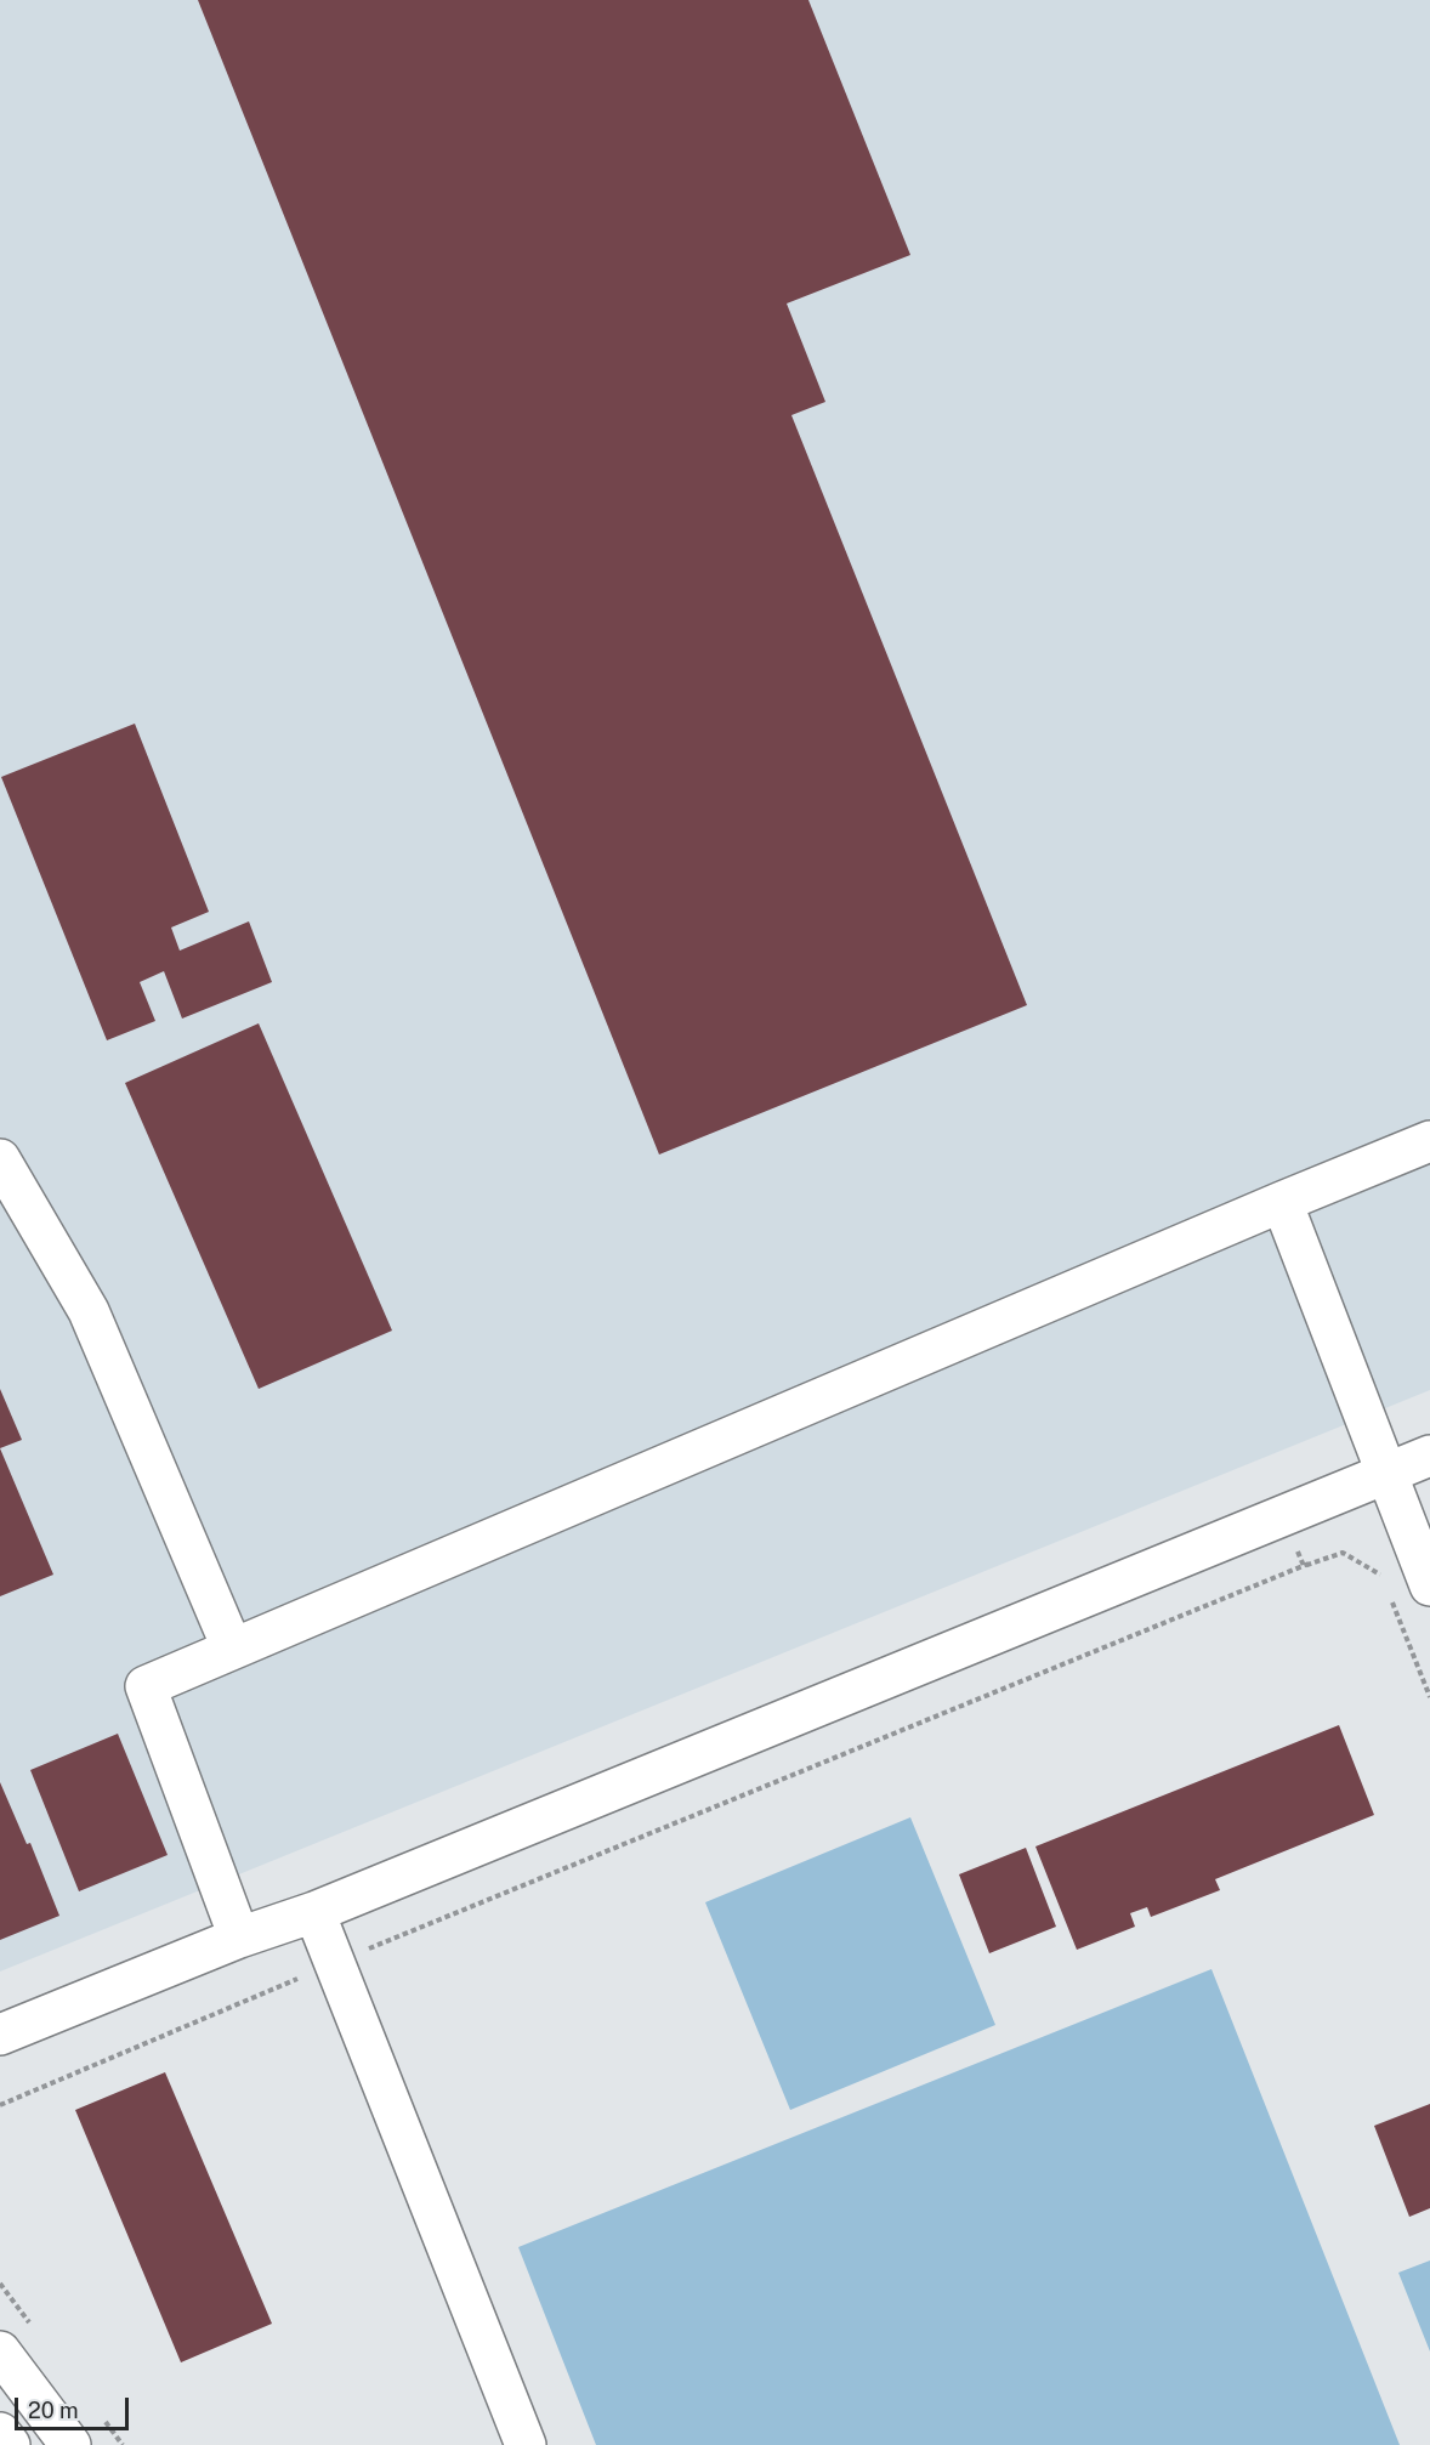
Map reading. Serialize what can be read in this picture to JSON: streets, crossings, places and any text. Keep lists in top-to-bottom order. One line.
{"scale_bar":"20 m"}
